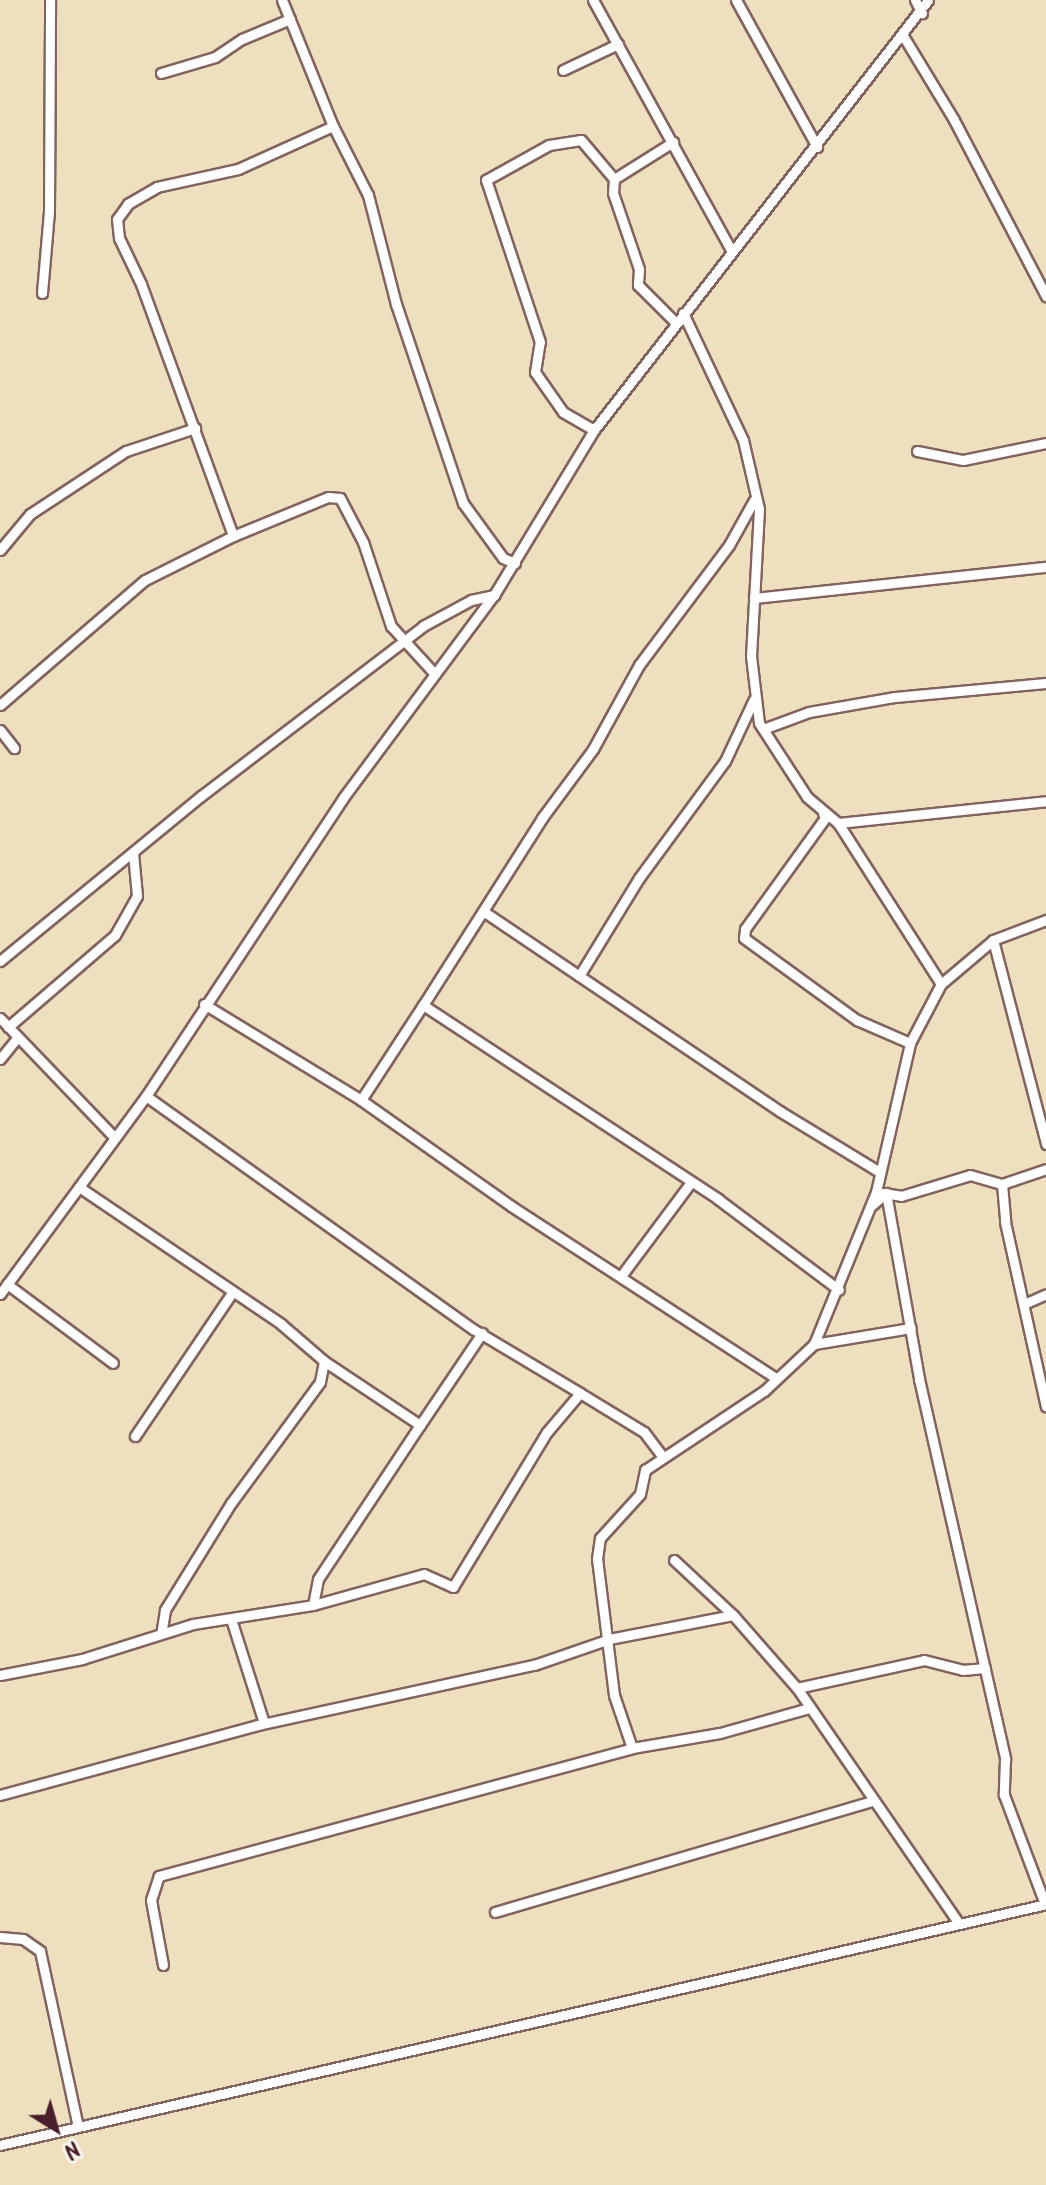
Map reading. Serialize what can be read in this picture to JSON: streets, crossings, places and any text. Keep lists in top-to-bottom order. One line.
{"north":"bottom right"}
